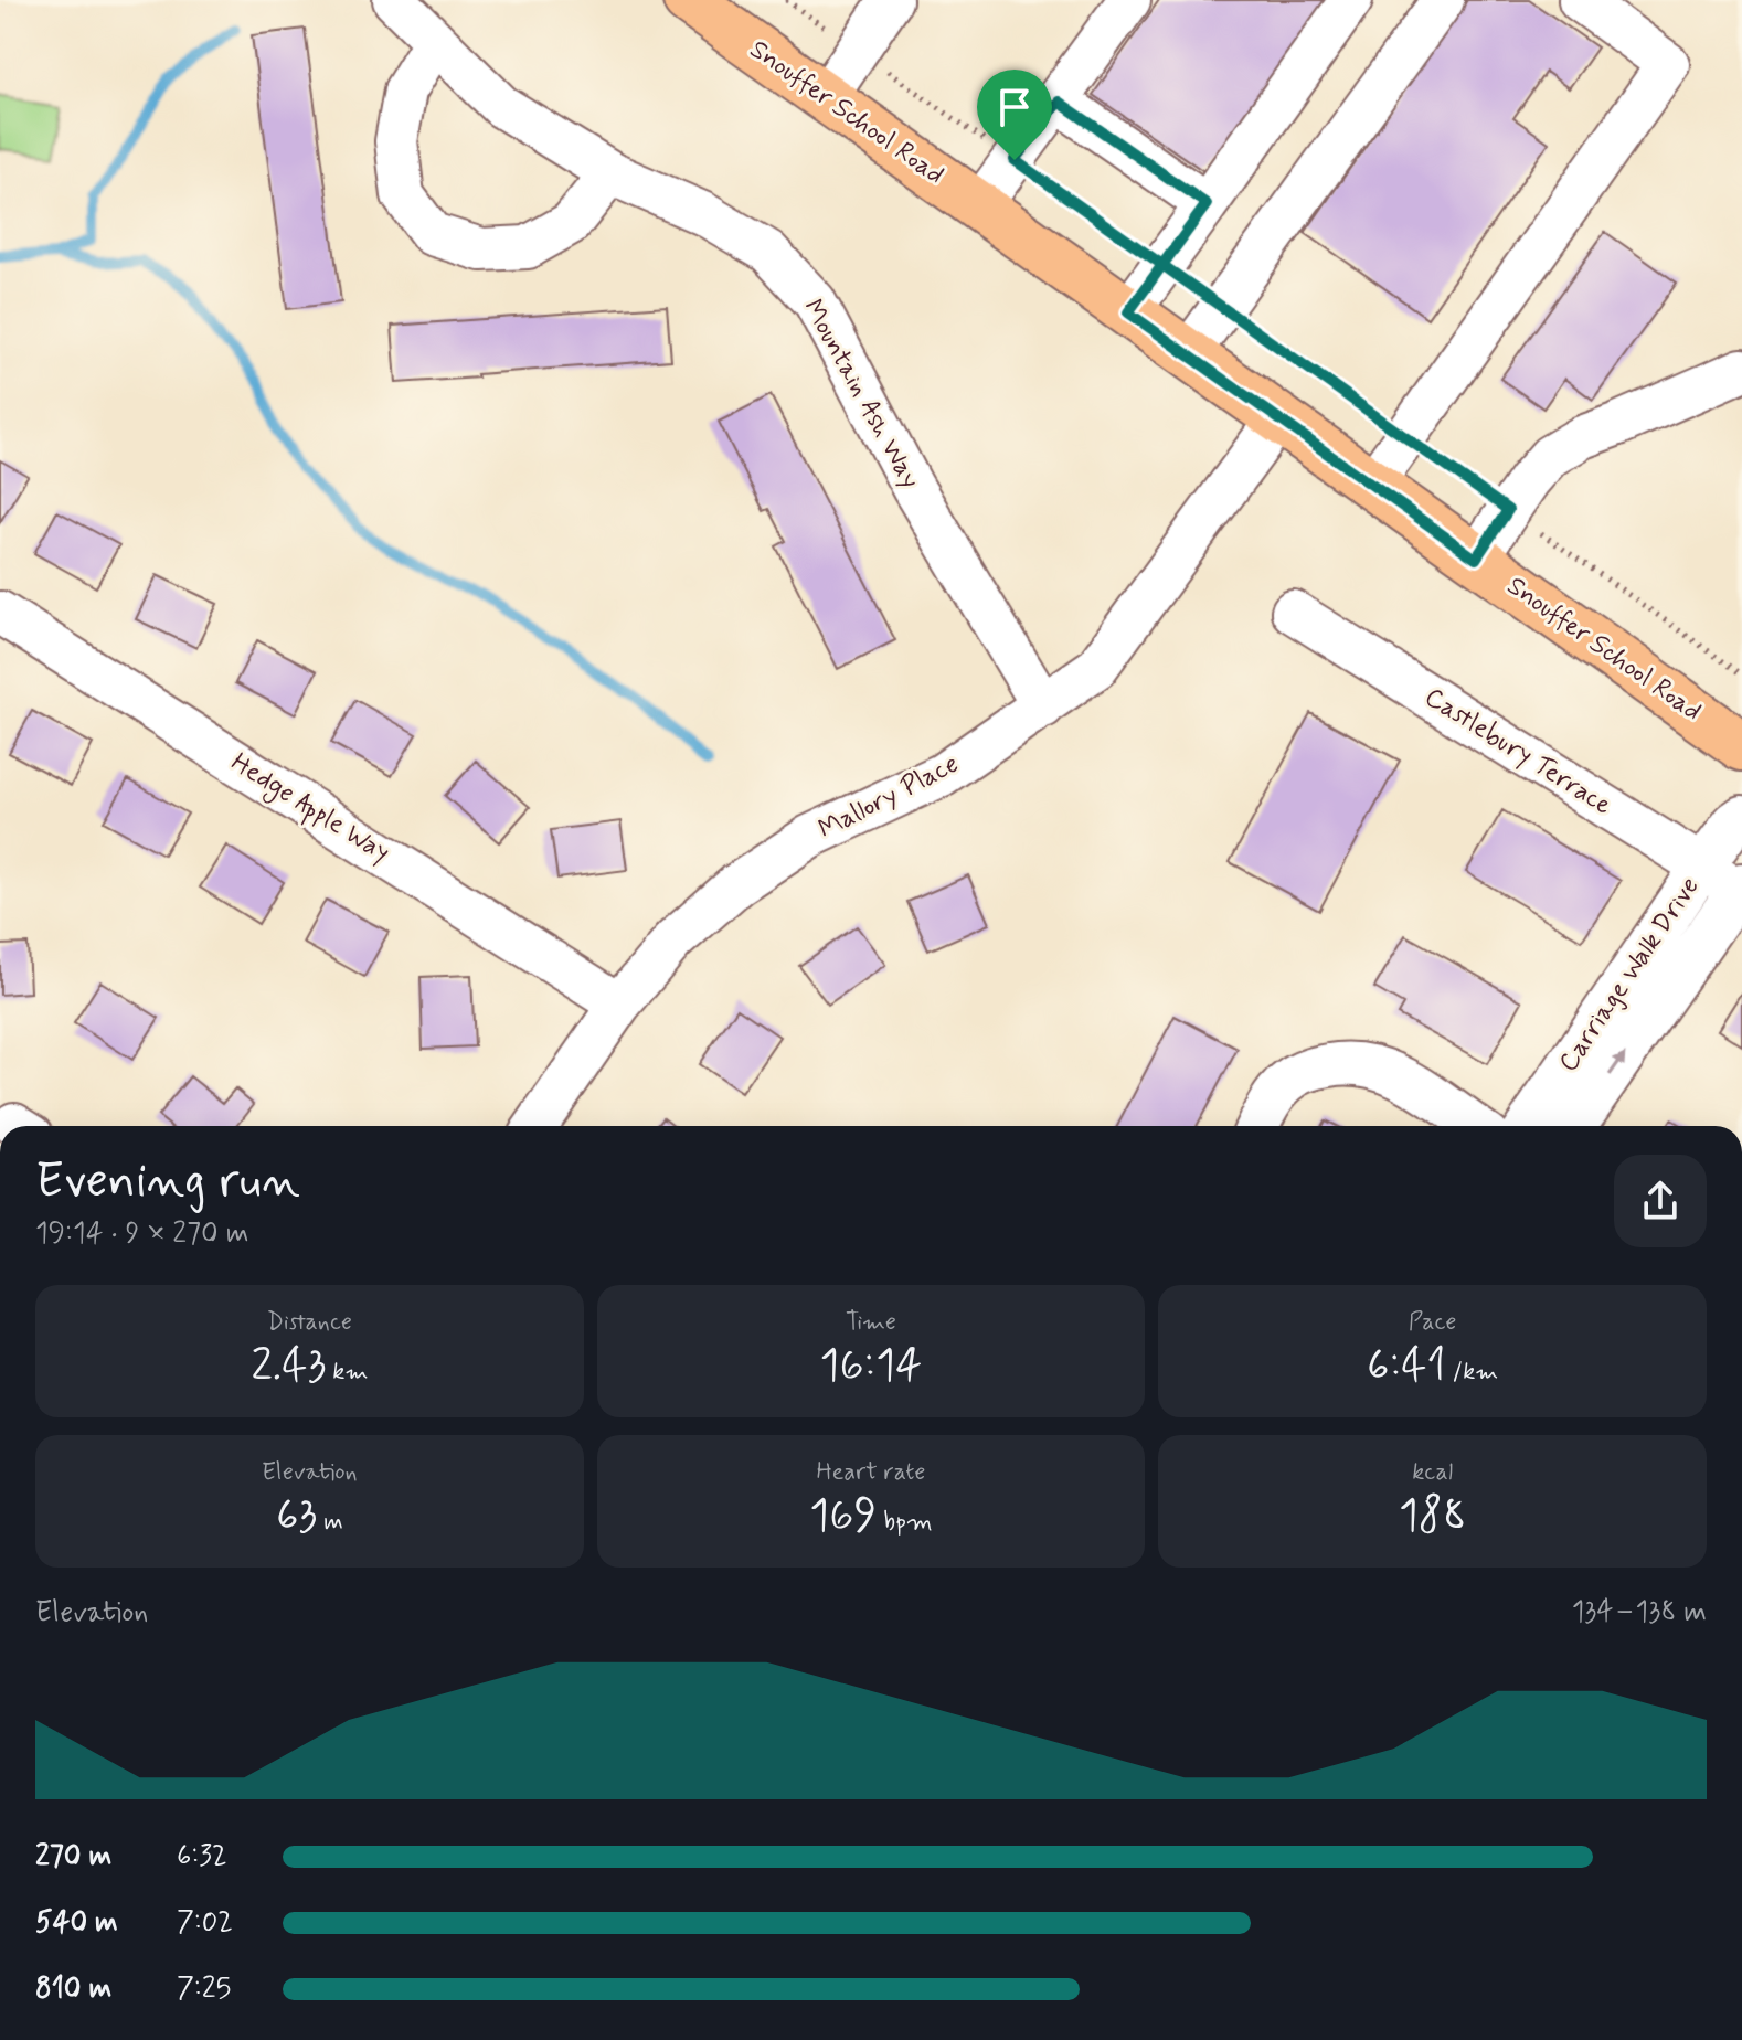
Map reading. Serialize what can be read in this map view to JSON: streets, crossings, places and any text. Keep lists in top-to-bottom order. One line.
{"streets":{"main road":["Snouffer School Road"],"street":["Mountain Ash Way","Castlebury Terrace","Mallory Place","Hedge Apple Way","Carriage Walk Drive"]},"crossings":[["Snouffer School Road","Mallory Place"],["Mountain Ash Way","Mallory Place"],["Castlebury Terrace","Carriage Walk Drive"],["Mallory Place","Hedge Apple Way"]],"page":{"heading":["Evening run","19:14 · 9 × 270 m"],"stats":[["Distance","2.43 km"],["Time","16:14"],["Pace","6:41 /km"],["Elevation","63 m"],["Heart rate","169 bpm"],["kcal","188"]],"chart":["Elevation","134–138 m"],"list":[{"name":"270 m","note":"6:32"},{"name":"540 m","note":"7:02"},{"name":"810 m","note":"7:25"}]}}
